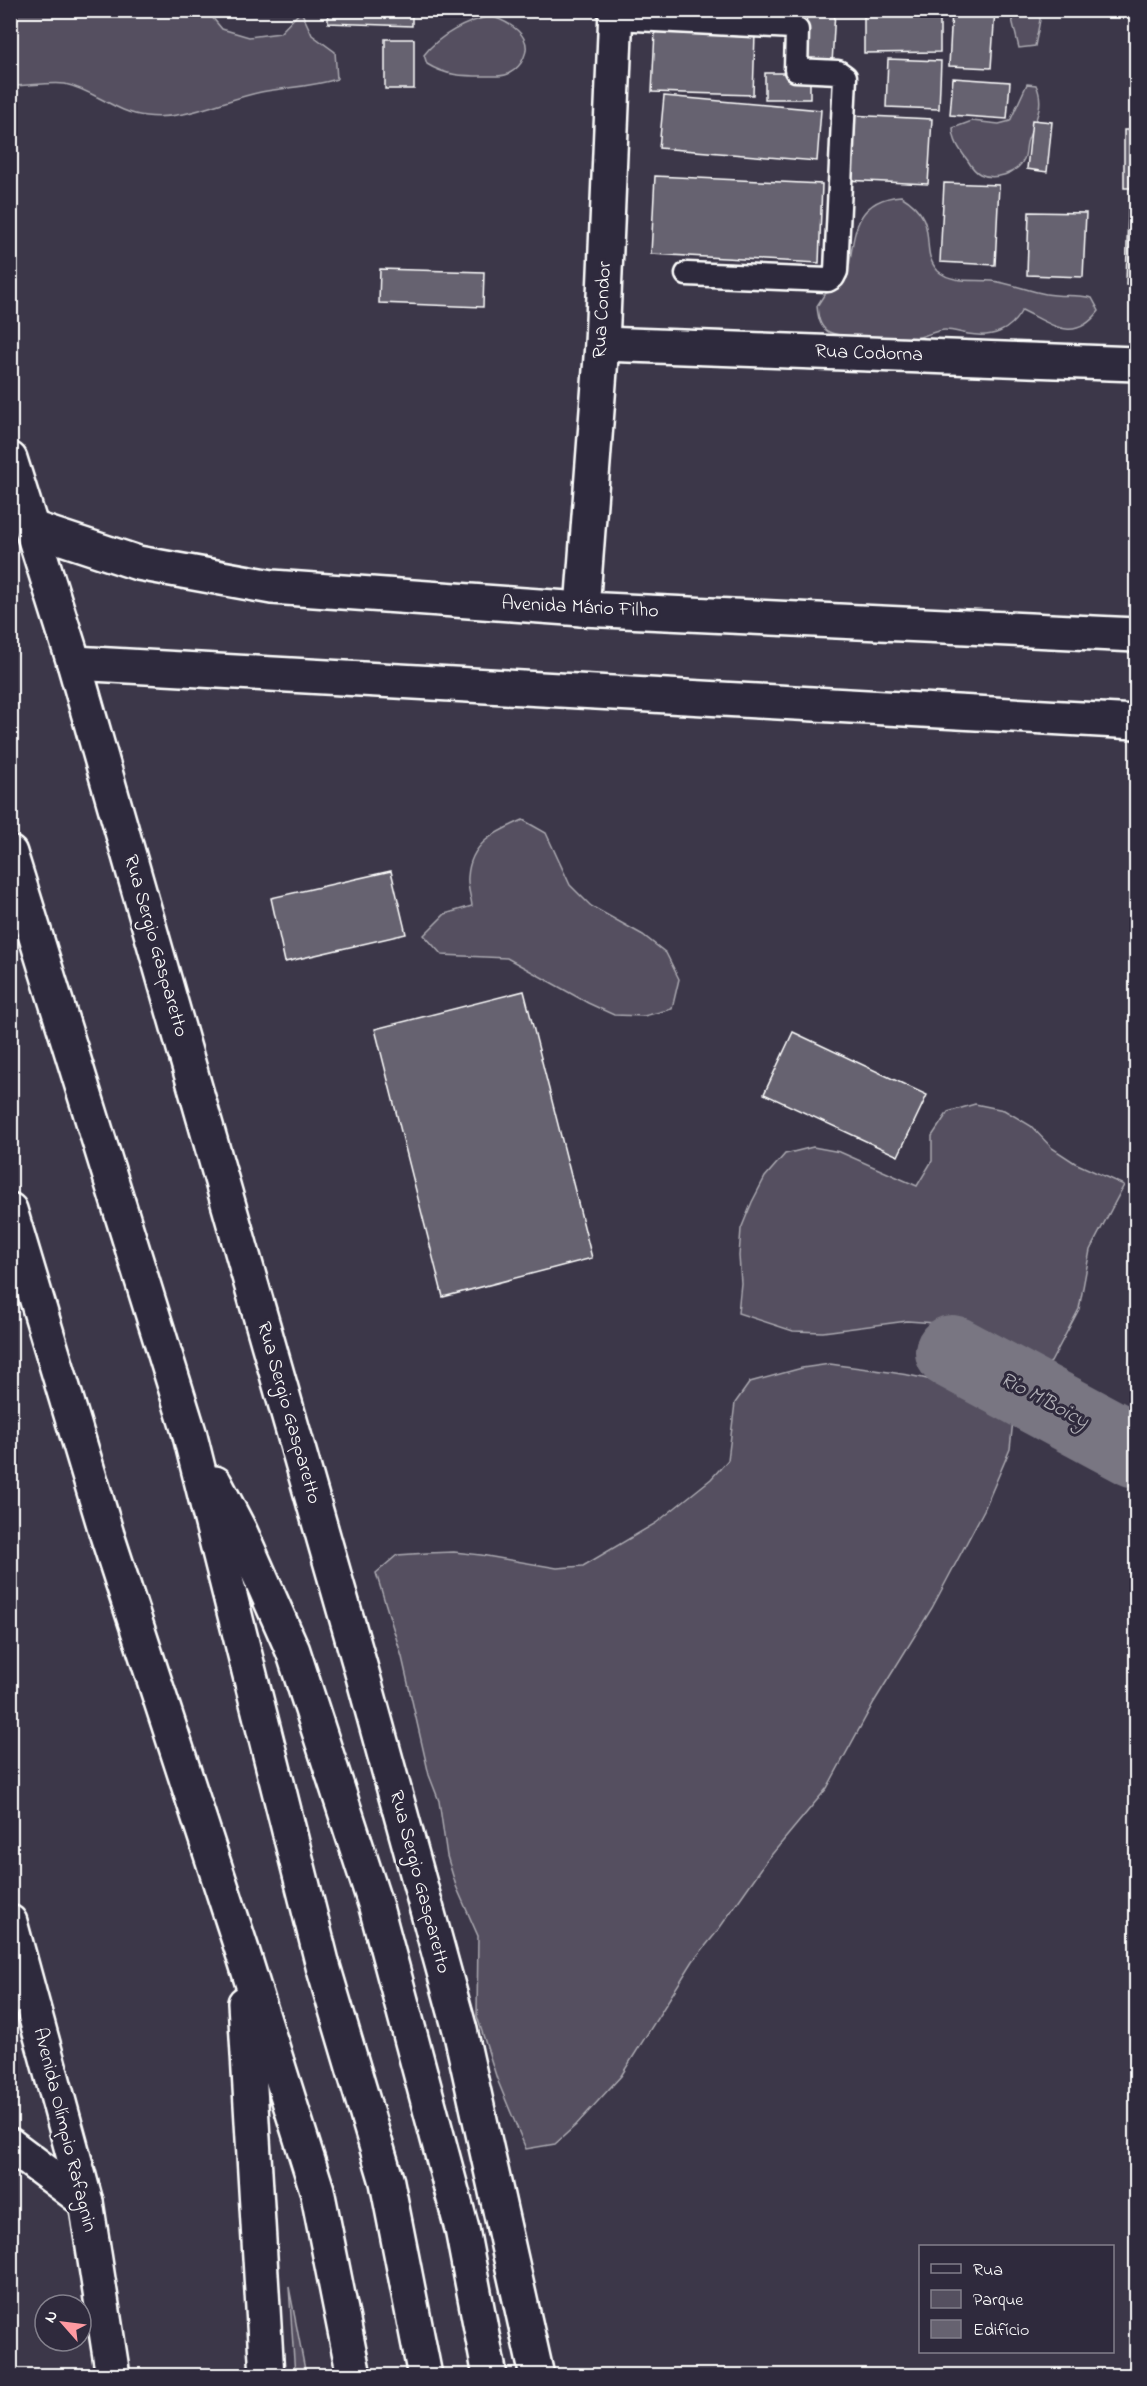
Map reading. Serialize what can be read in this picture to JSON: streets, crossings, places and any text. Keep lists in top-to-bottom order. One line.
{"streets":{"main road":["Rua Condor","Rua Codorna","Avenida Mário Filho","Rua Sergio Gasparetto","Avenida Olímpio Rafagnin"]},"crossings":[["Rua Condor","Rua Codorna"],["Rua Condor","Avenida Mário Filho"],["Avenida Mário Filho","Rua Sergio Gasparetto"]],"water":["Rio M'Boicy"],"legend":["Rua","Parque","Edifício"],"north":"top left"}
